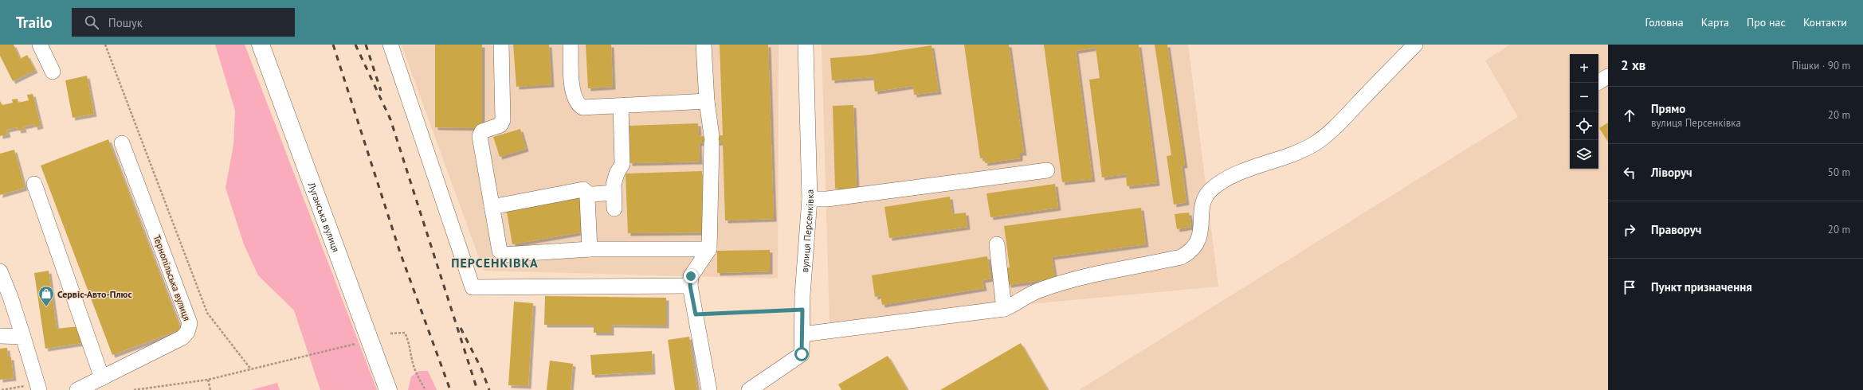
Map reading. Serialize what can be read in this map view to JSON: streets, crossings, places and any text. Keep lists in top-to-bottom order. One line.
{"streets":{"main road":["Луганська вулиця"],"street":["вулиця Персенківка","Тернопільська вулиця"]},"districts":["ПЕРСЕНКІВКА"],"places":{"shop":["Сервіс-Авто-Плюс"]},"page":{"header":"Trailo","search":"Пошук","nav":["Головна","Карта","Про нас","Контакти"],"heading":["2 хв","Пішки · 90 m"],"map_buttons":["+","−"],"list":[["Прямо","вулиця Персенківка","20 m"],["Ліворуч","50 m"],["Праворуч","20 m"],"Пункт призначення"]}}
